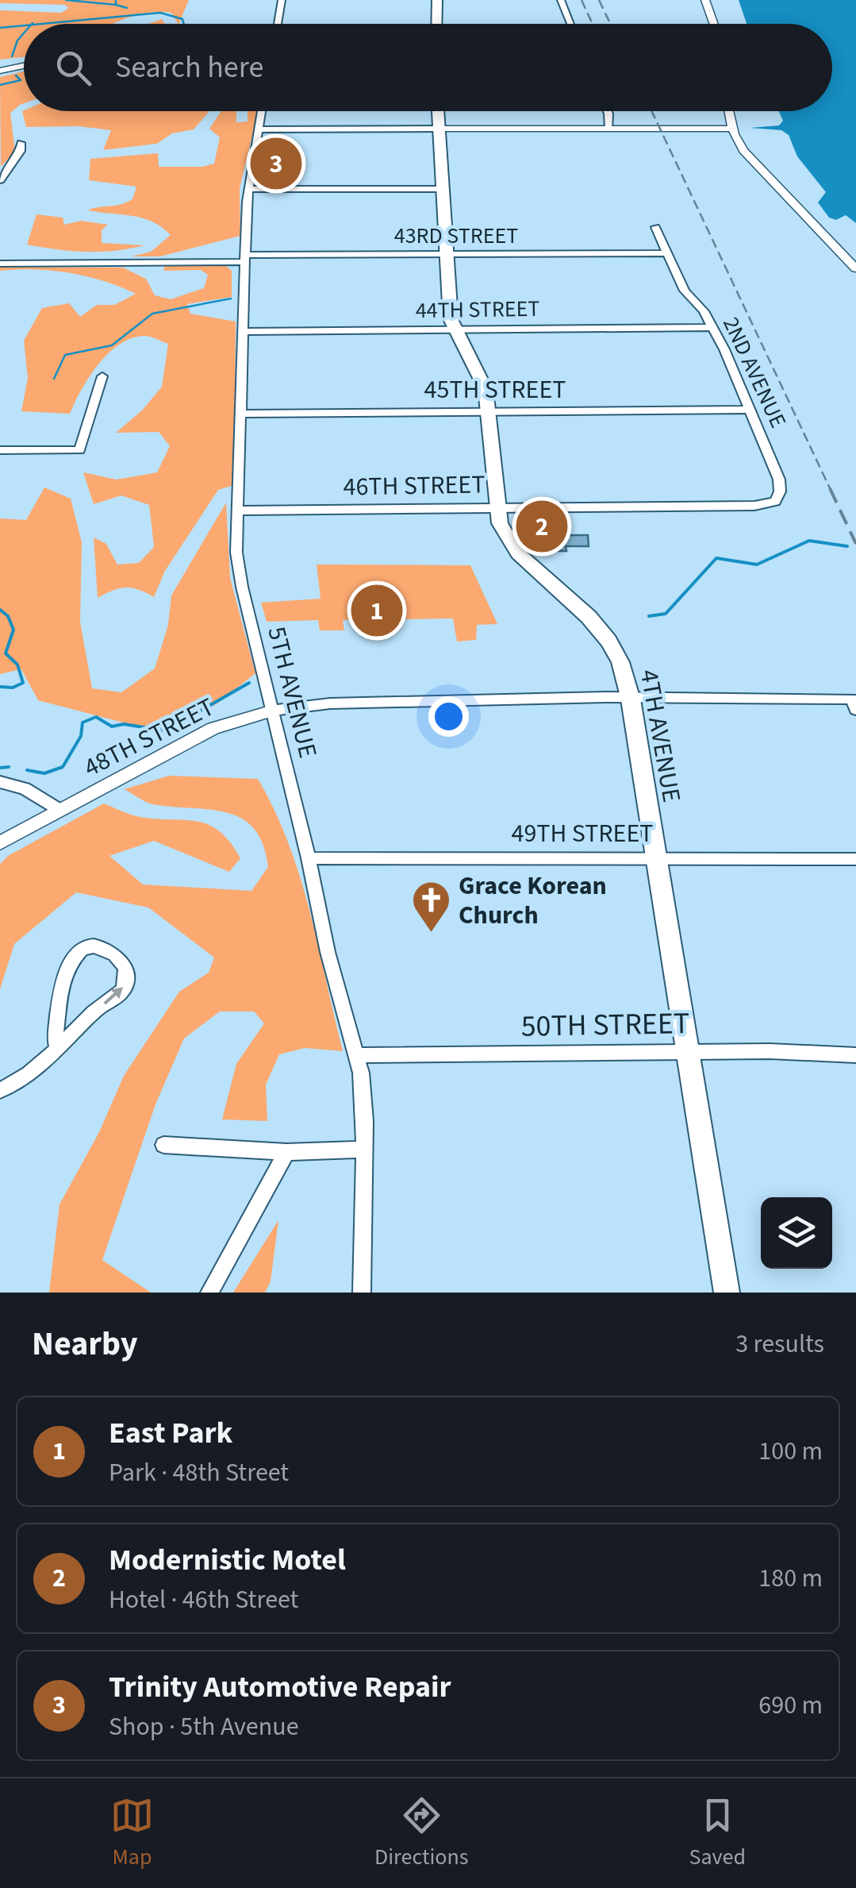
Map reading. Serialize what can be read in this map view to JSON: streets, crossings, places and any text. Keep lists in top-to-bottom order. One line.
{"streets":{"main road":["4TH AVENUE"],"street":["43RD STREET","44TH STREET","2ND AVENUE","45TH STREET","46TH STREET","5TH AVENUE","48TH STREET","49TH STREET","50TH STREET"]},"crossings":[["43RD STREET","2ND AVENUE"],["43RD STREET","5TH AVENUE"],["43RD STREET","4TH AVENUE"],["44TH STREET","2ND AVENUE"],["44TH STREET","5TH AVENUE"],["44TH STREET","4TH AVENUE"],["2ND AVENUE","45TH STREET"],["2ND AVENUE","46TH STREET"],["45TH STREET","5TH AVENUE"],["45TH STREET","4TH AVENUE"],["46TH STREET","5TH AVENUE"],["46TH STREET","4TH AVENUE"],["5TH AVENUE","48TH STREET"],["5TH AVENUE","49TH STREET"],["5TH AVENUE","50TH STREET"],["4TH AVENUE","48TH STREET"],["4TH AVENUE","49TH STREET"],["4TH AVENUE","50TH STREET"]],"places":{"church":["Grace Korean Church"]},"page":{"search":"Search here","pins":["3","2","1"],"heading":["Nearby","3 results"],"list":[{"mark":"1","name":"East Park","note":"Park · 48th Street","value":"100 m"},{"mark":"2","name":"Modernistic Motel","note":"Hotel · 46th Street","value":"180 m"},{"mark":"3","name":"Trinity Automotive Repair","note":"Shop · 5th Avenue","value":"690 m"}],"nav":["Map","Directions","Saved"]}}
